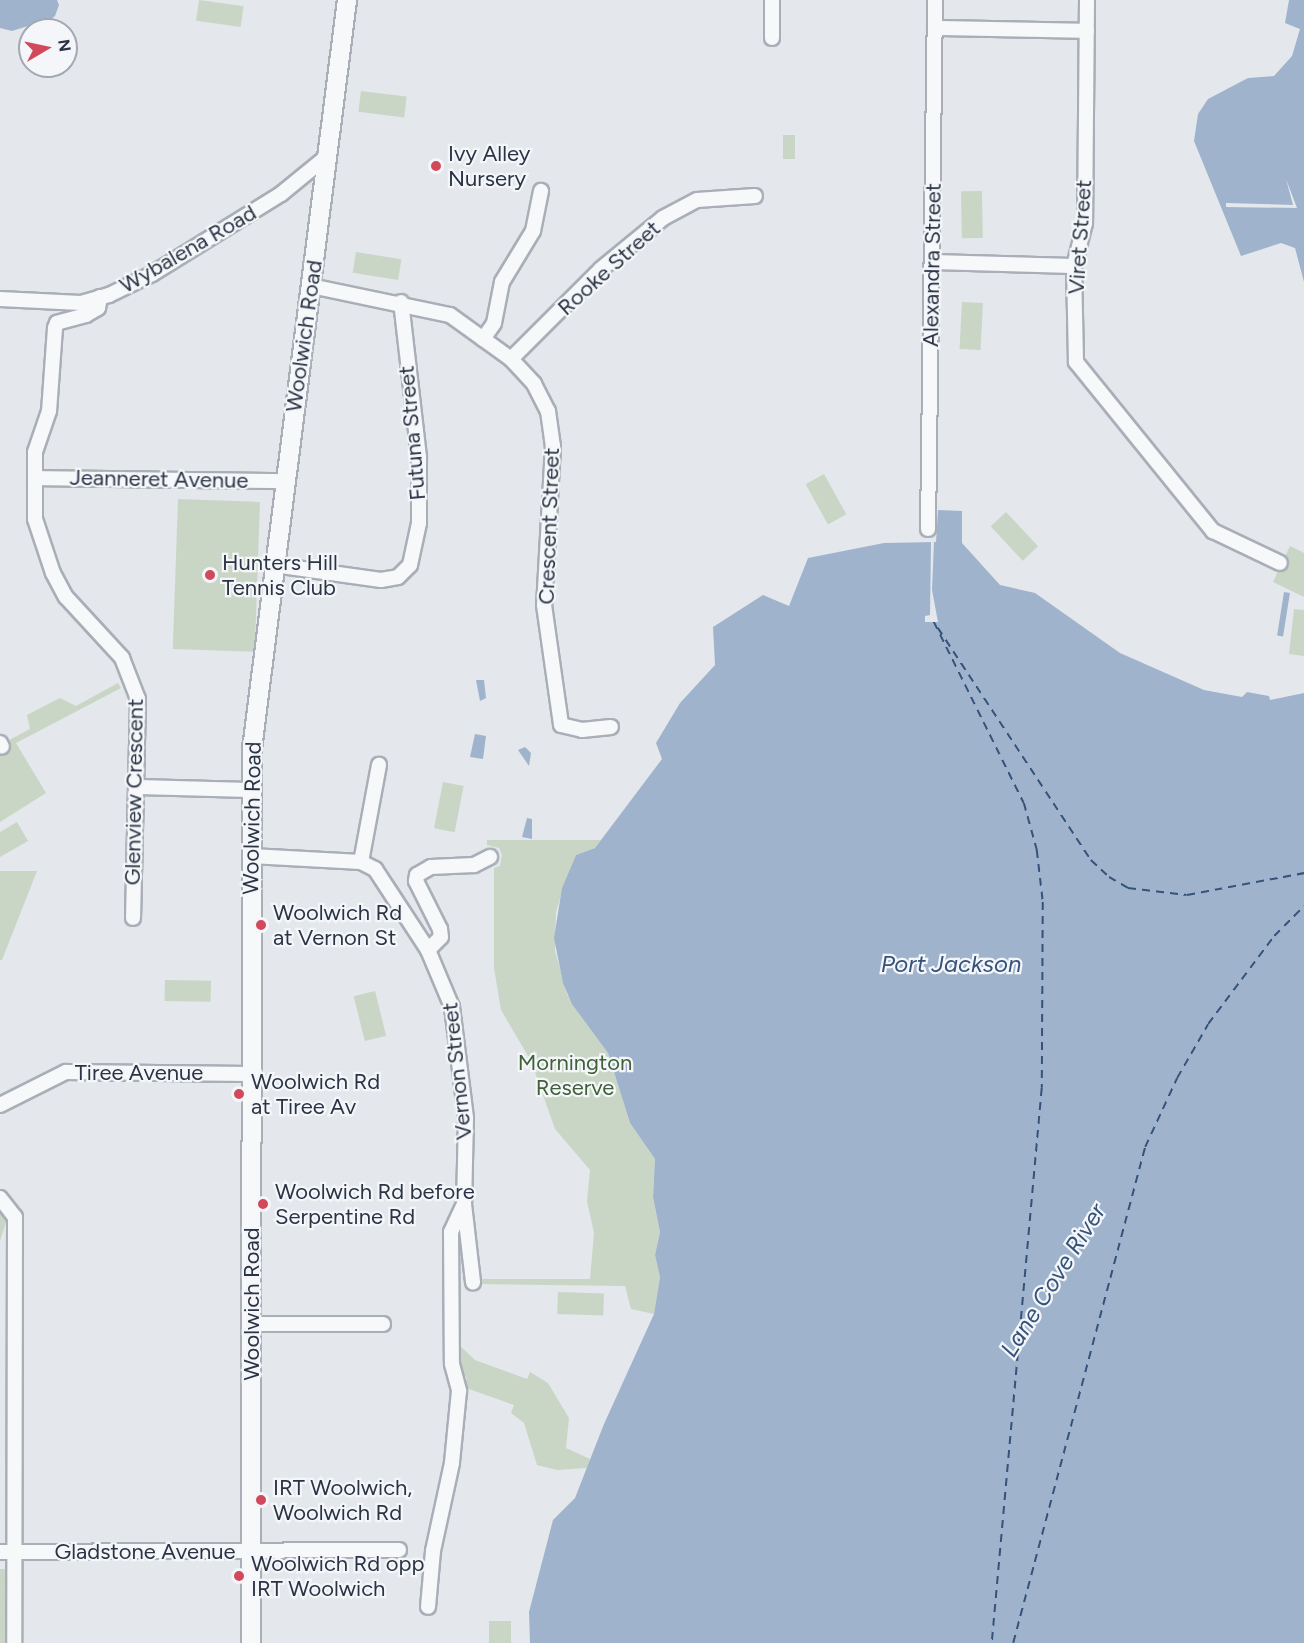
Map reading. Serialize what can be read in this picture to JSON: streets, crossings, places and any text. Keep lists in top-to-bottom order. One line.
{"streets":{"street":["Viret Street","Wybalena Road","Alexandra Street","Rooke Street","Woolwich Road","Futuna Street","Jeanneret Avenue","Crescent Street","Glenview Crescent","Vernon Street","Tiree Avenue","Gladstone Avenue"]},"crossings":[["Wybalena Road","Woolwich Road"],["Wybalena Road","Glenview Crescent"],["Rooke Street","Crescent Street"],["Woolwich Road","Futuna Street"],["Woolwich Road","Jeanneret Avenue"],["Woolwich Road","Crescent Street"],["Woolwich Road","Tiree Avenue"],["Woolwich Road","Gladstone Avenue"],["Futuna Street","Crescent Street"],["Jeanneret Avenue","Glenview Crescent"]],"water":["Port Jackson","Lane Cove River"],"parks":["Mornington Reserve"],"places":["Ivy Alley Nursery","Hunters Hill Tennis Club","Woolwich Rd at Vernon St","Woolwich Rd at Tiree Av","Woolwich Rd before Serpentine Rd","IRT Woolwich, Woolwich Rd","Woolwich Rd opp IRT Woolwich"],"north":"right"}
